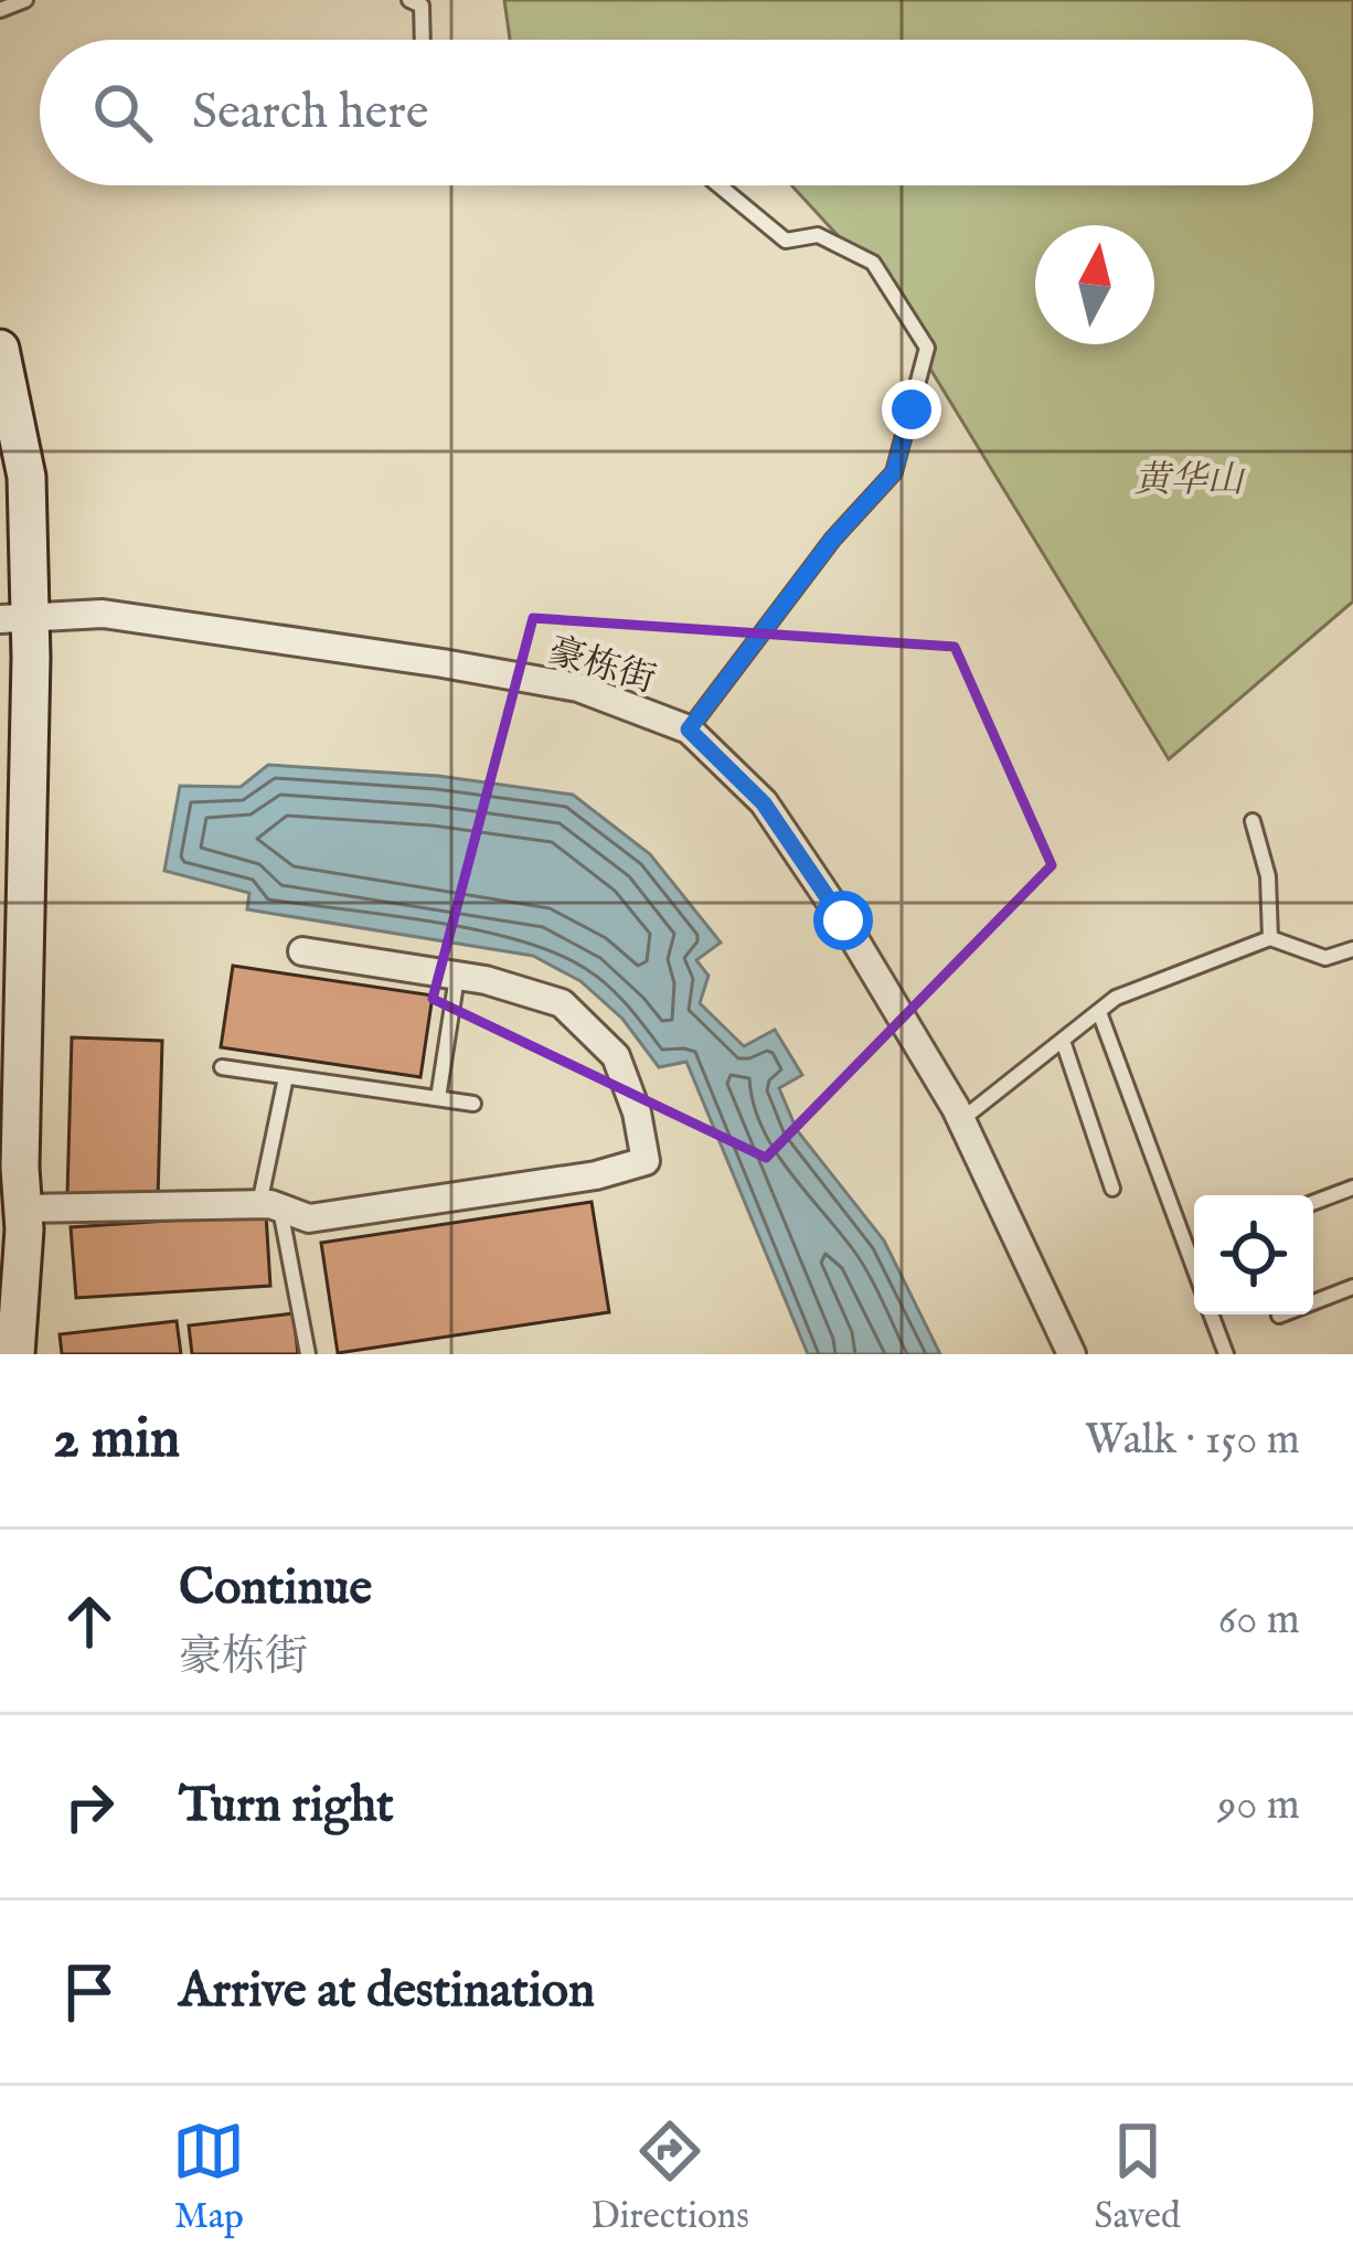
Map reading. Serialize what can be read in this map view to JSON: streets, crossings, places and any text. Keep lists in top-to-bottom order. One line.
{"streets":{"street":["豪栋街"]},"parks":["黄华山"],"north":"top","page":{"search":"Search here","heading":["2 min","Walk · 150 m"],"list":[["Continue","豪栋街","60 m"],["Turn right","90 m"],"Arrive at destination"],"nav":["Map","Directions","Saved"]}}
